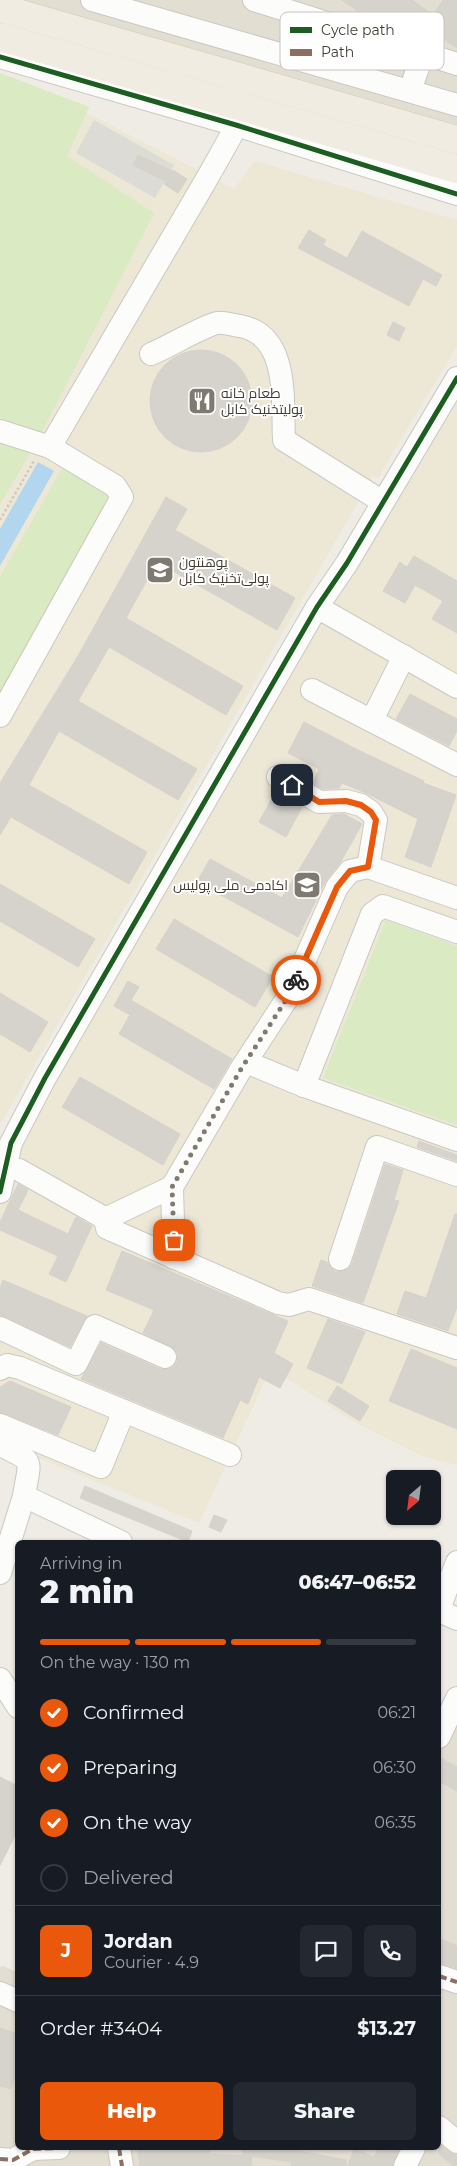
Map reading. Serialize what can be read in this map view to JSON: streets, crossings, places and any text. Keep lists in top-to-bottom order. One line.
{"places":{"restaurant":["طعام خانه پولیتخنیک کابل"],"school or university":["پوهنتون پولی‌تخنیک کابل","اکادمی ملی پولیس"]},"legend":["Cycle path","Path"],"north":"bottom left","page":{"heading":["2 min","Arriving in","06:47–06:52"],"panel":["Jordan","Courier · 4.9","Order #3404","$13.27"],"bar":"On the way · 130 m","list":[["Confirmed","06:21"],["Preparing","06:30"],["On the way","06:35"],"Delivered"],"round":"J","buttons":["Help","Share"]}}
